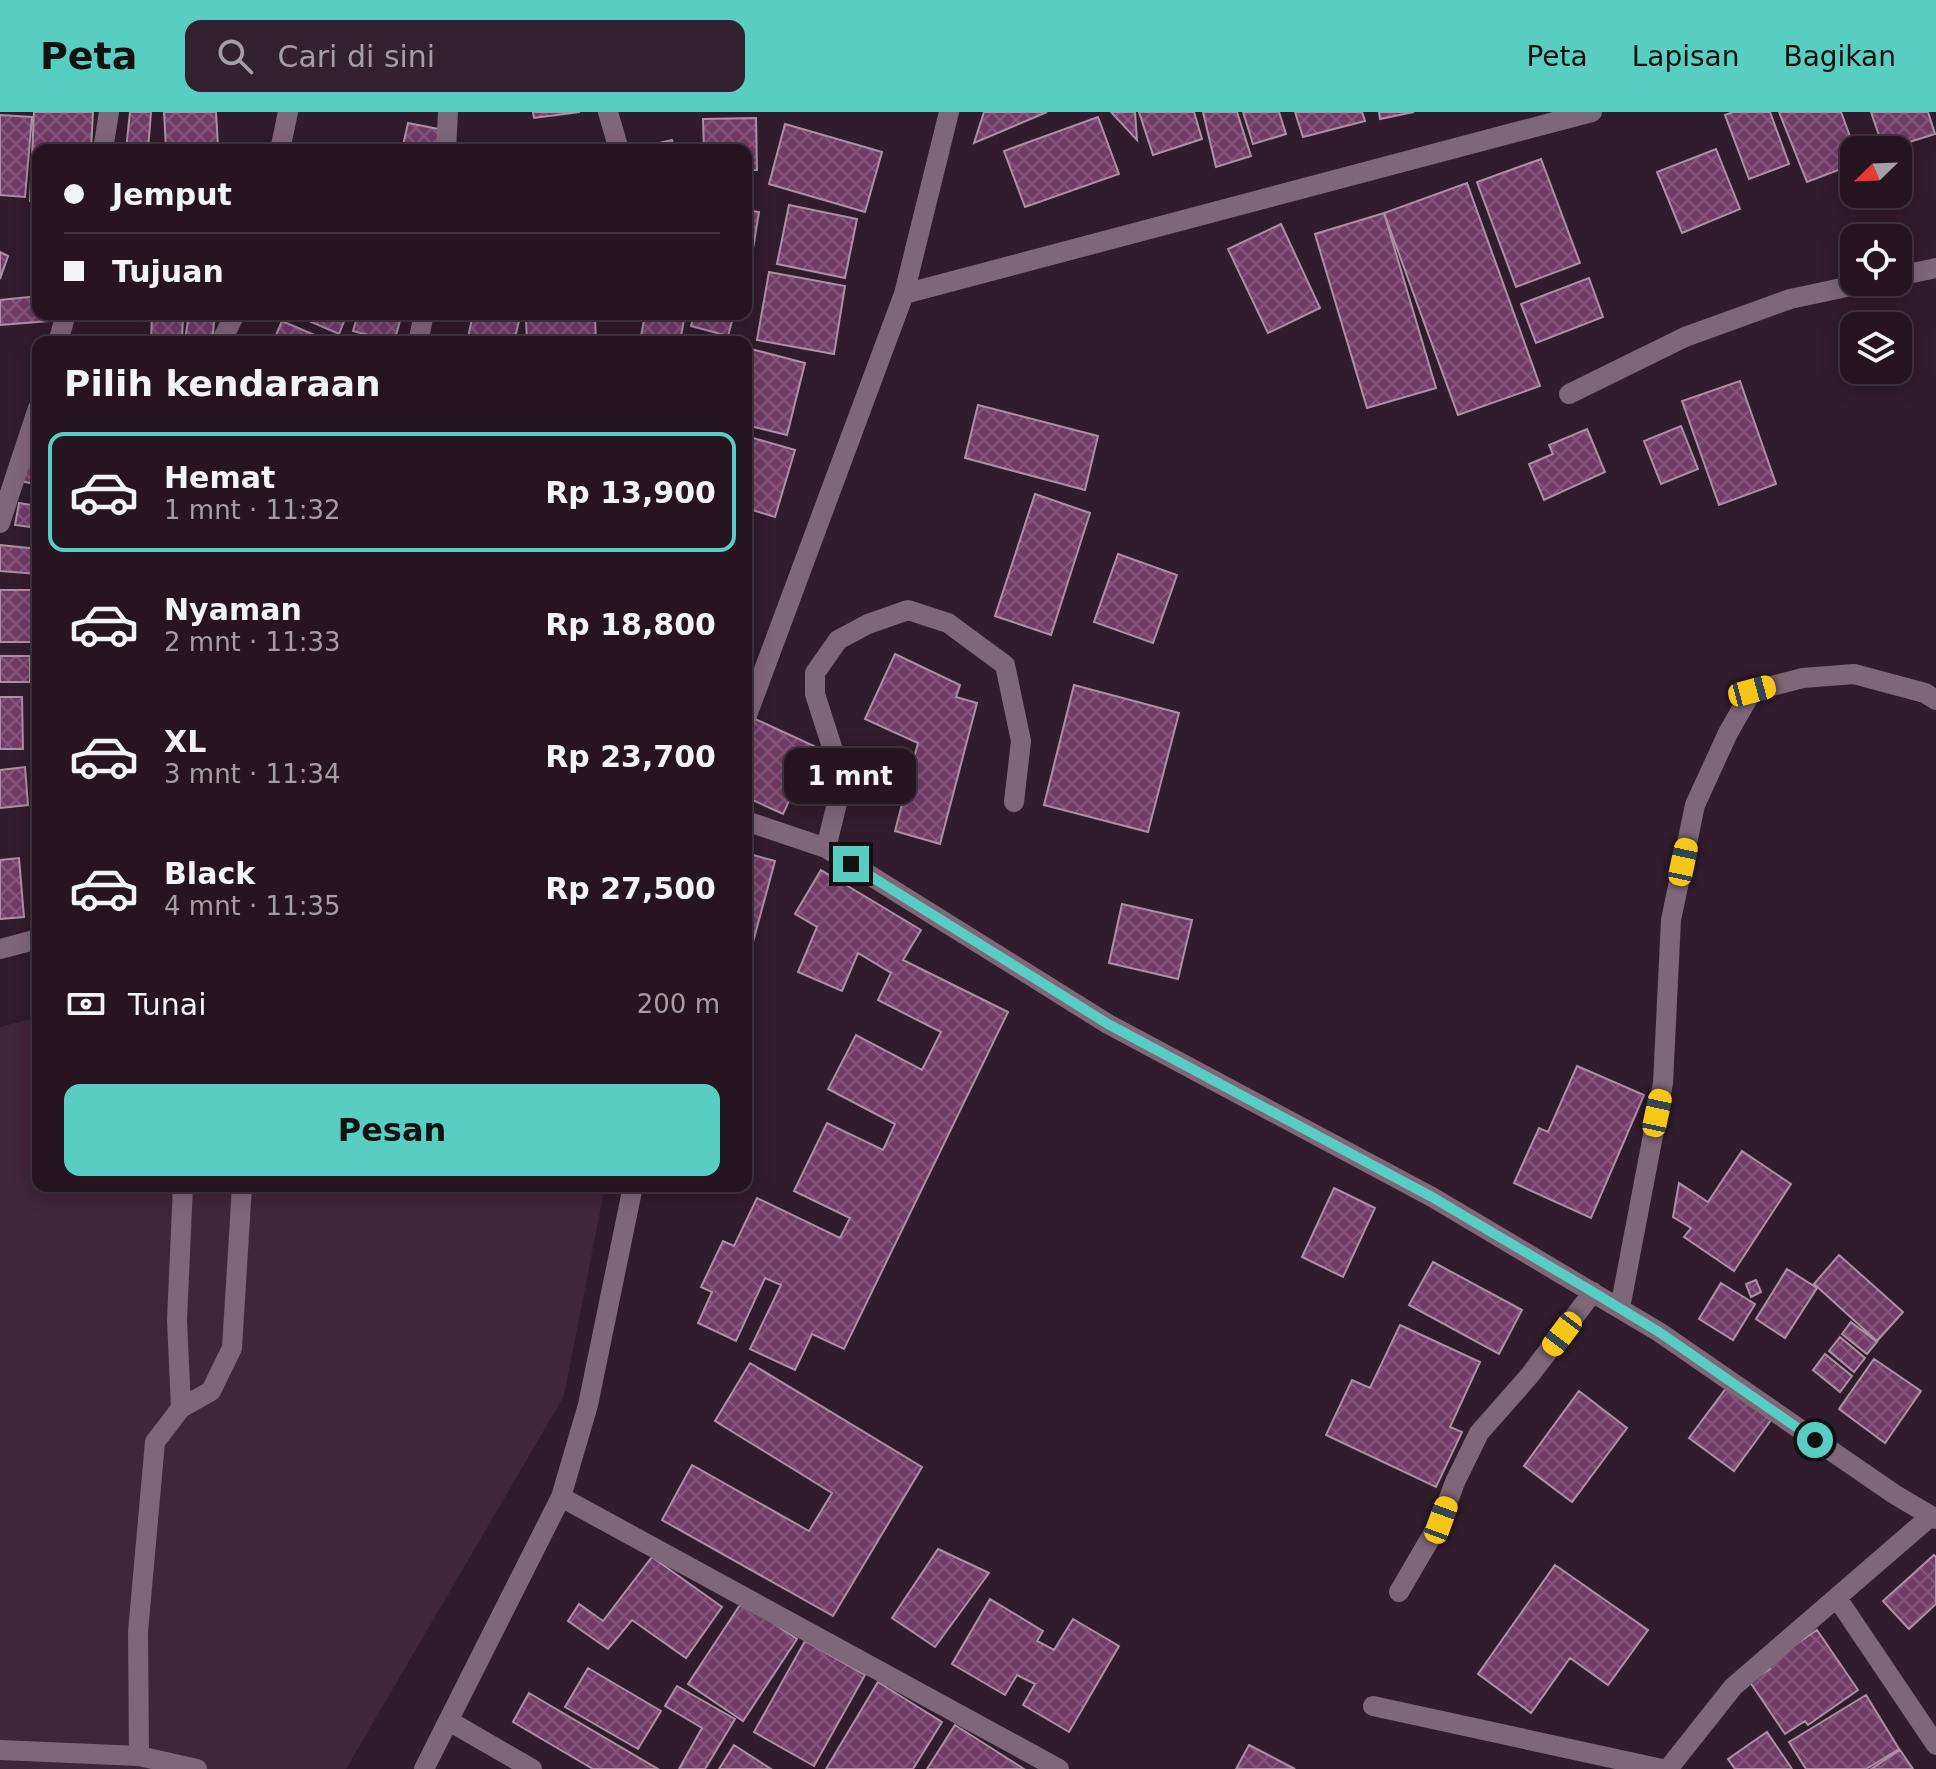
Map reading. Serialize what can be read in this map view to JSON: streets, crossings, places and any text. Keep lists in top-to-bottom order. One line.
{"north":"bottom left","page":{"header":"Peta","search":"Cari di sini","nav":["Peta","Lapisan","Bagikan"],"banner":["Jemput","Tujuan"],"heading":"Pilih kendaraan","list":[{"name":"Hemat","note":"1 mnt · 11:32","value":"Rp 13,900"},{"name":"Nyaman","note":"2 mnt · 11:33","value":"Rp 18,800"},{"name":"XL","note":"3 mnt · 11:34","value":"Rp 23,700"},{"name":"Black","note":"4 mnt · 11:35","value":"Rp 27,500"}],"bubble":"1 mnt","pay":["Tunai","200 m"],"buttons":"Pesan"}}
